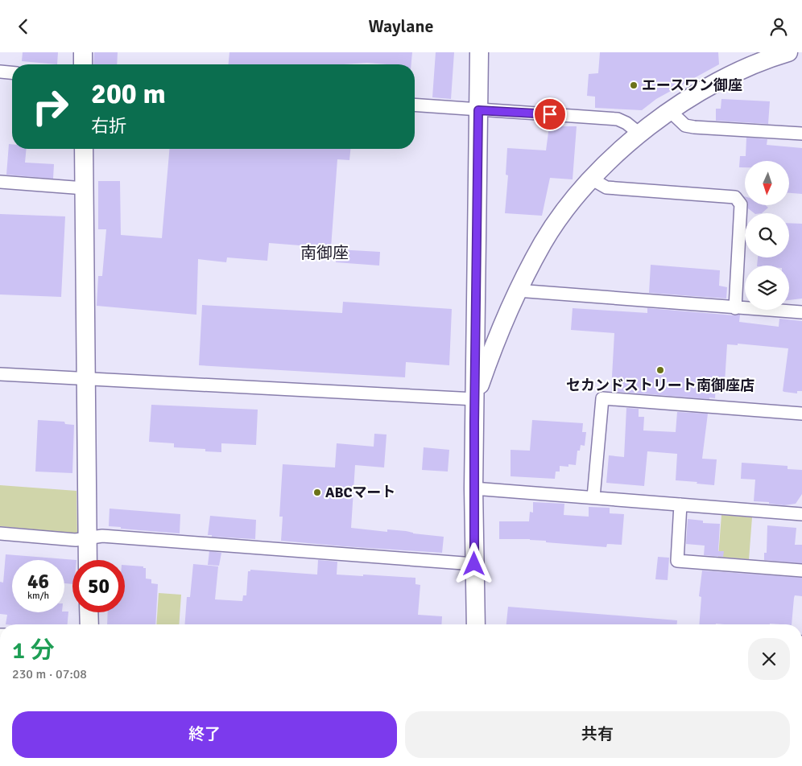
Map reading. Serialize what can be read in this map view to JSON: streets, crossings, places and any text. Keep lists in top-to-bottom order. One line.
{"districts":["南御座"],"places":["エースワン御座","セカンドストリート南御座店","ABCマート"],"north":"bottom","page":{"header":"Waylane","turn":["200 m","右折"],"speed":"46 km/h","limit":"50","heading":["1 分","230 m · 07:08"],"buttons":["終了","共有"]}}
